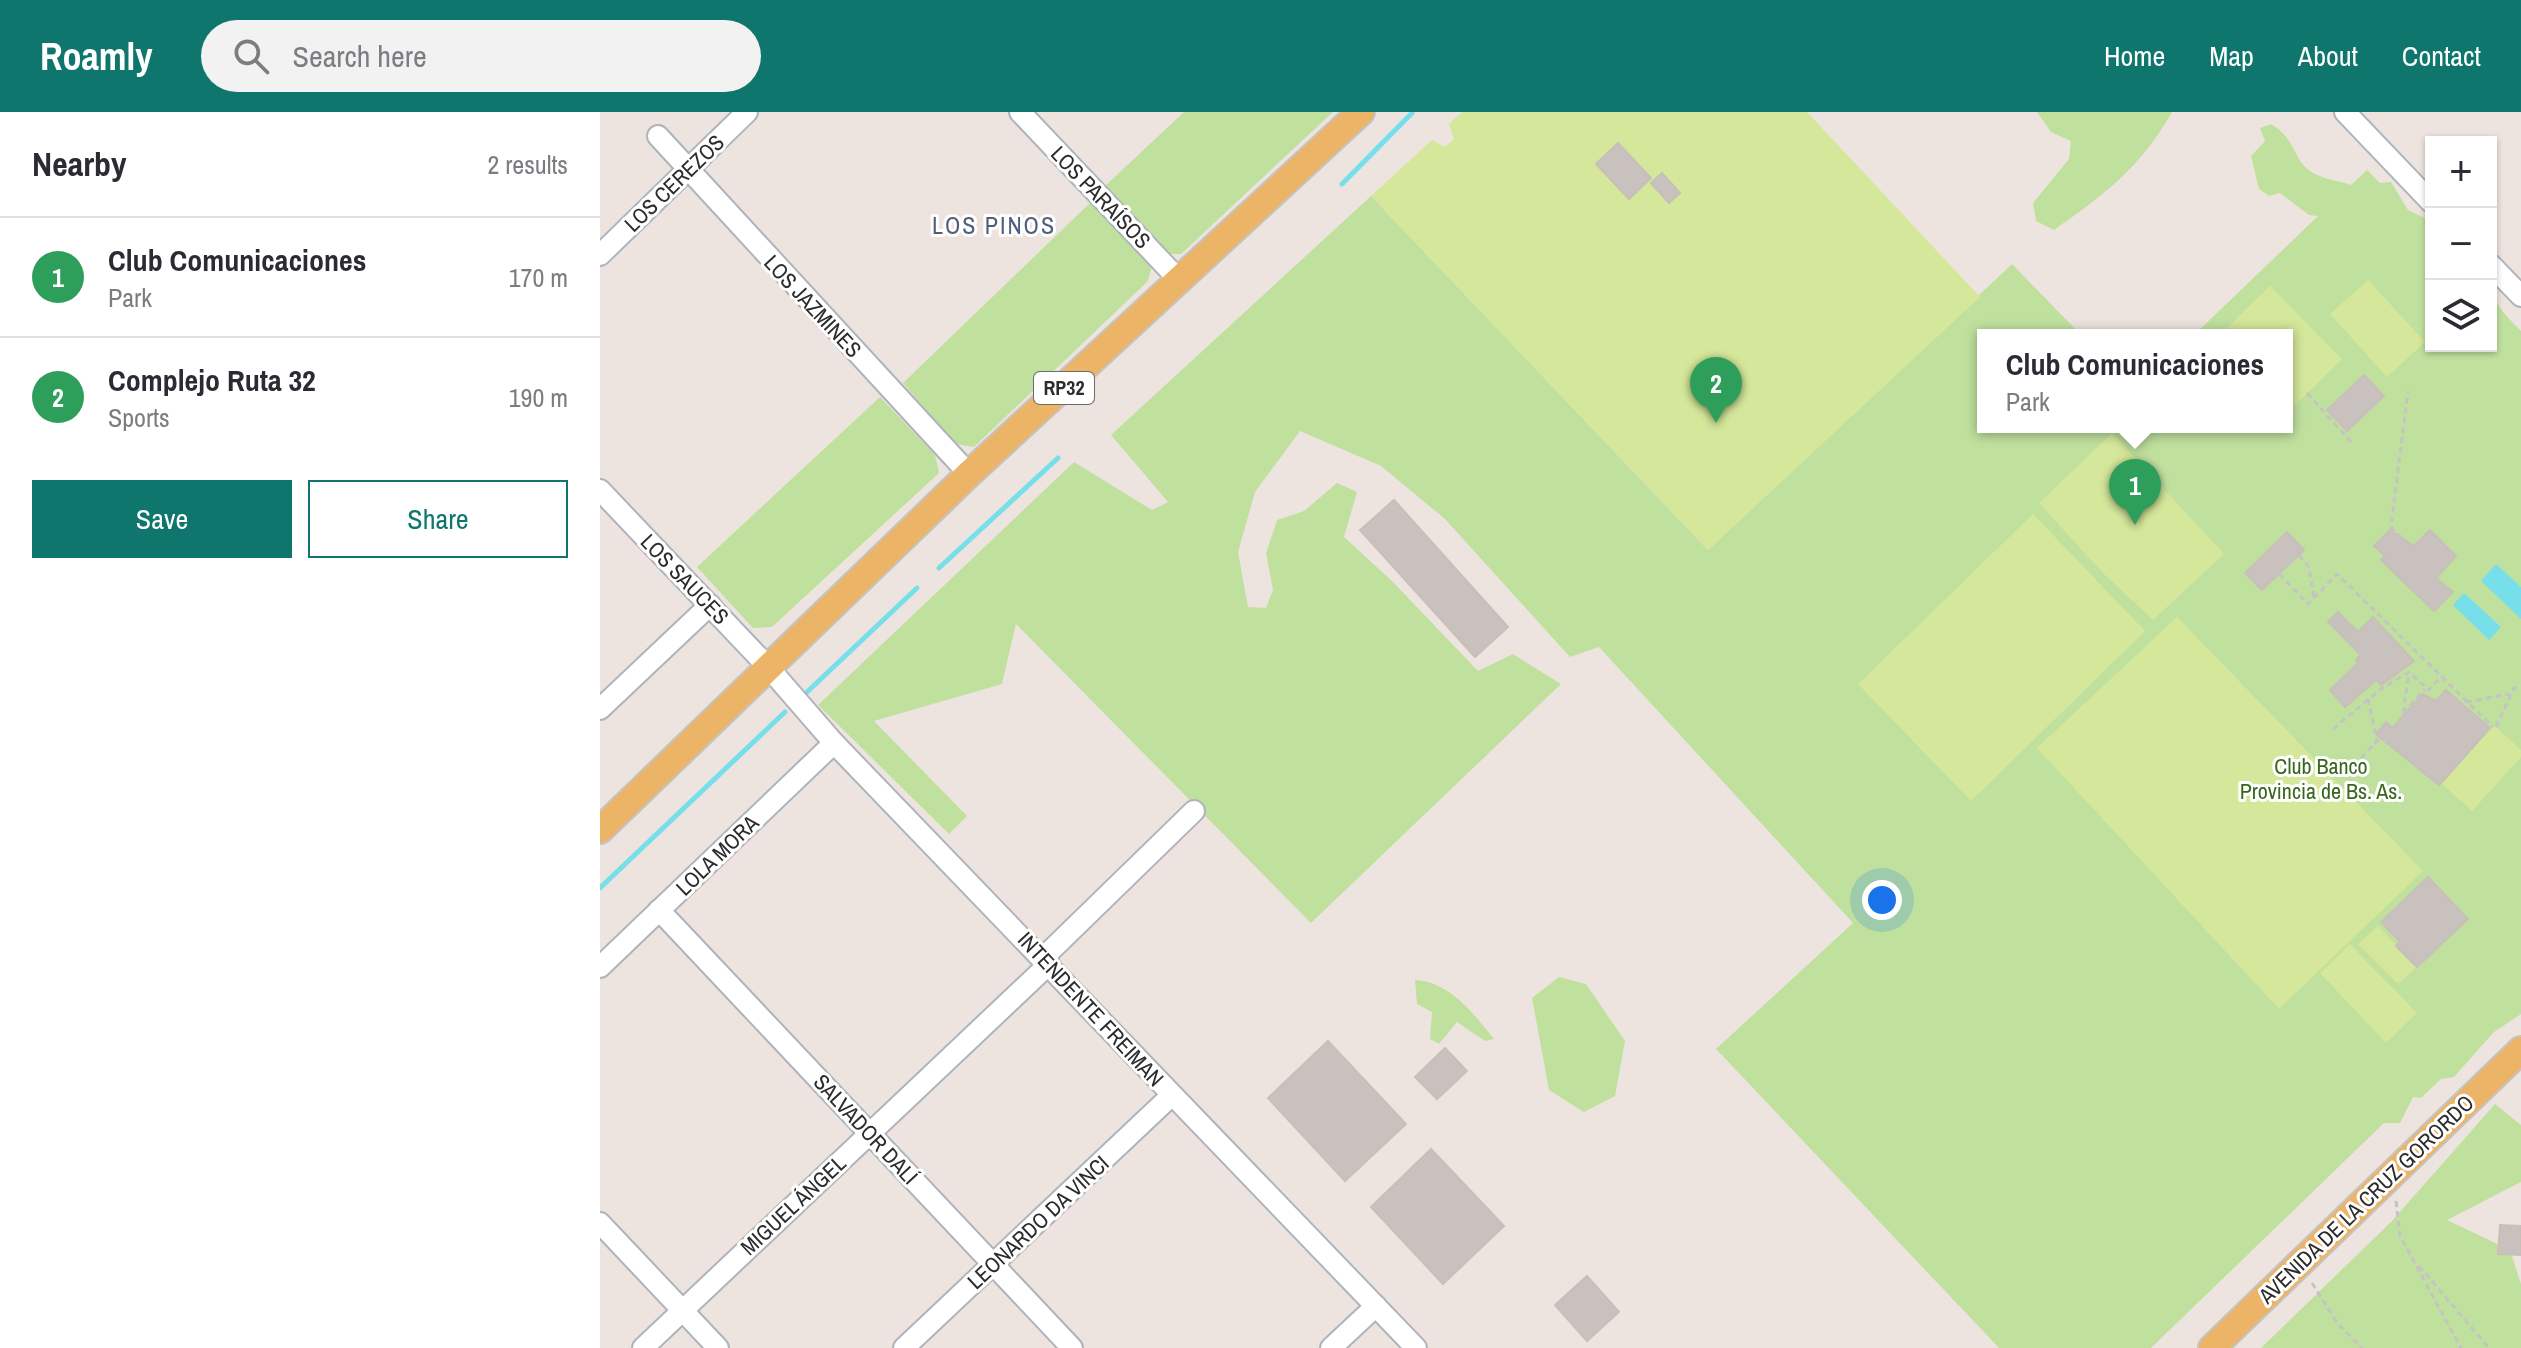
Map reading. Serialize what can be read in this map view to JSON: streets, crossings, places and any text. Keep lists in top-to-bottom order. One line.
{"streets":{"main road":["RP32","AVENIDA DE LA CRUZ GORORDO"],"street":["LOS CEREZOS","LOS PARAÍSOS","LOS JAZMINES","LOS SAUCES","LOLA MORA","INTENDENTE FREIMAN","SALVADOR DALÍ","MIGUEL ÁNGEL","LEONARDO DA VINCI"]},"crossings":[["LOS CEREZOS","LOS JAZMINES"],["LOS PARAÍSOS","RP32"],["LOS JAZMINES","RP32"],["RP32","LOS SAUCES"],["RP32","INTENDENTE FREIMAN"],["LOS SAUCES","INTENDENTE FREIMAN"],["LOLA MORA","INTENDENTE FREIMAN"],["LOLA MORA","SALVADOR DALÍ"],["INTENDENTE FREIMAN","MIGUEL ÁNGEL"],["INTENDENTE FREIMAN","LEONARDO DA VINCI"],["SALVADOR DALÍ","MIGUEL ÁNGEL"],["SALVADOR DALÍ","LEONARDO DA VINCI"]],"districts":["LOS PINOS"],"parks":["Club Banco Provincia de Bs. As."],"page":{"header":"Roamly","search":"Search here","nav":["Home","Map","About","Contact"],"heading":["Nearby","2 results"],"map_buttons":["+","−"],"list":[{"mark":"1","name":"Club Comunicaciones","note":"Park","value":"170 m"},{"mark":"2","name":"Complejo Ruta 32","note":"Sports","value":"190 m"}],"popup":["Club Comunicaciones","Park"],"pins":["2","1"],"buttons":["Save","Share"]}}
